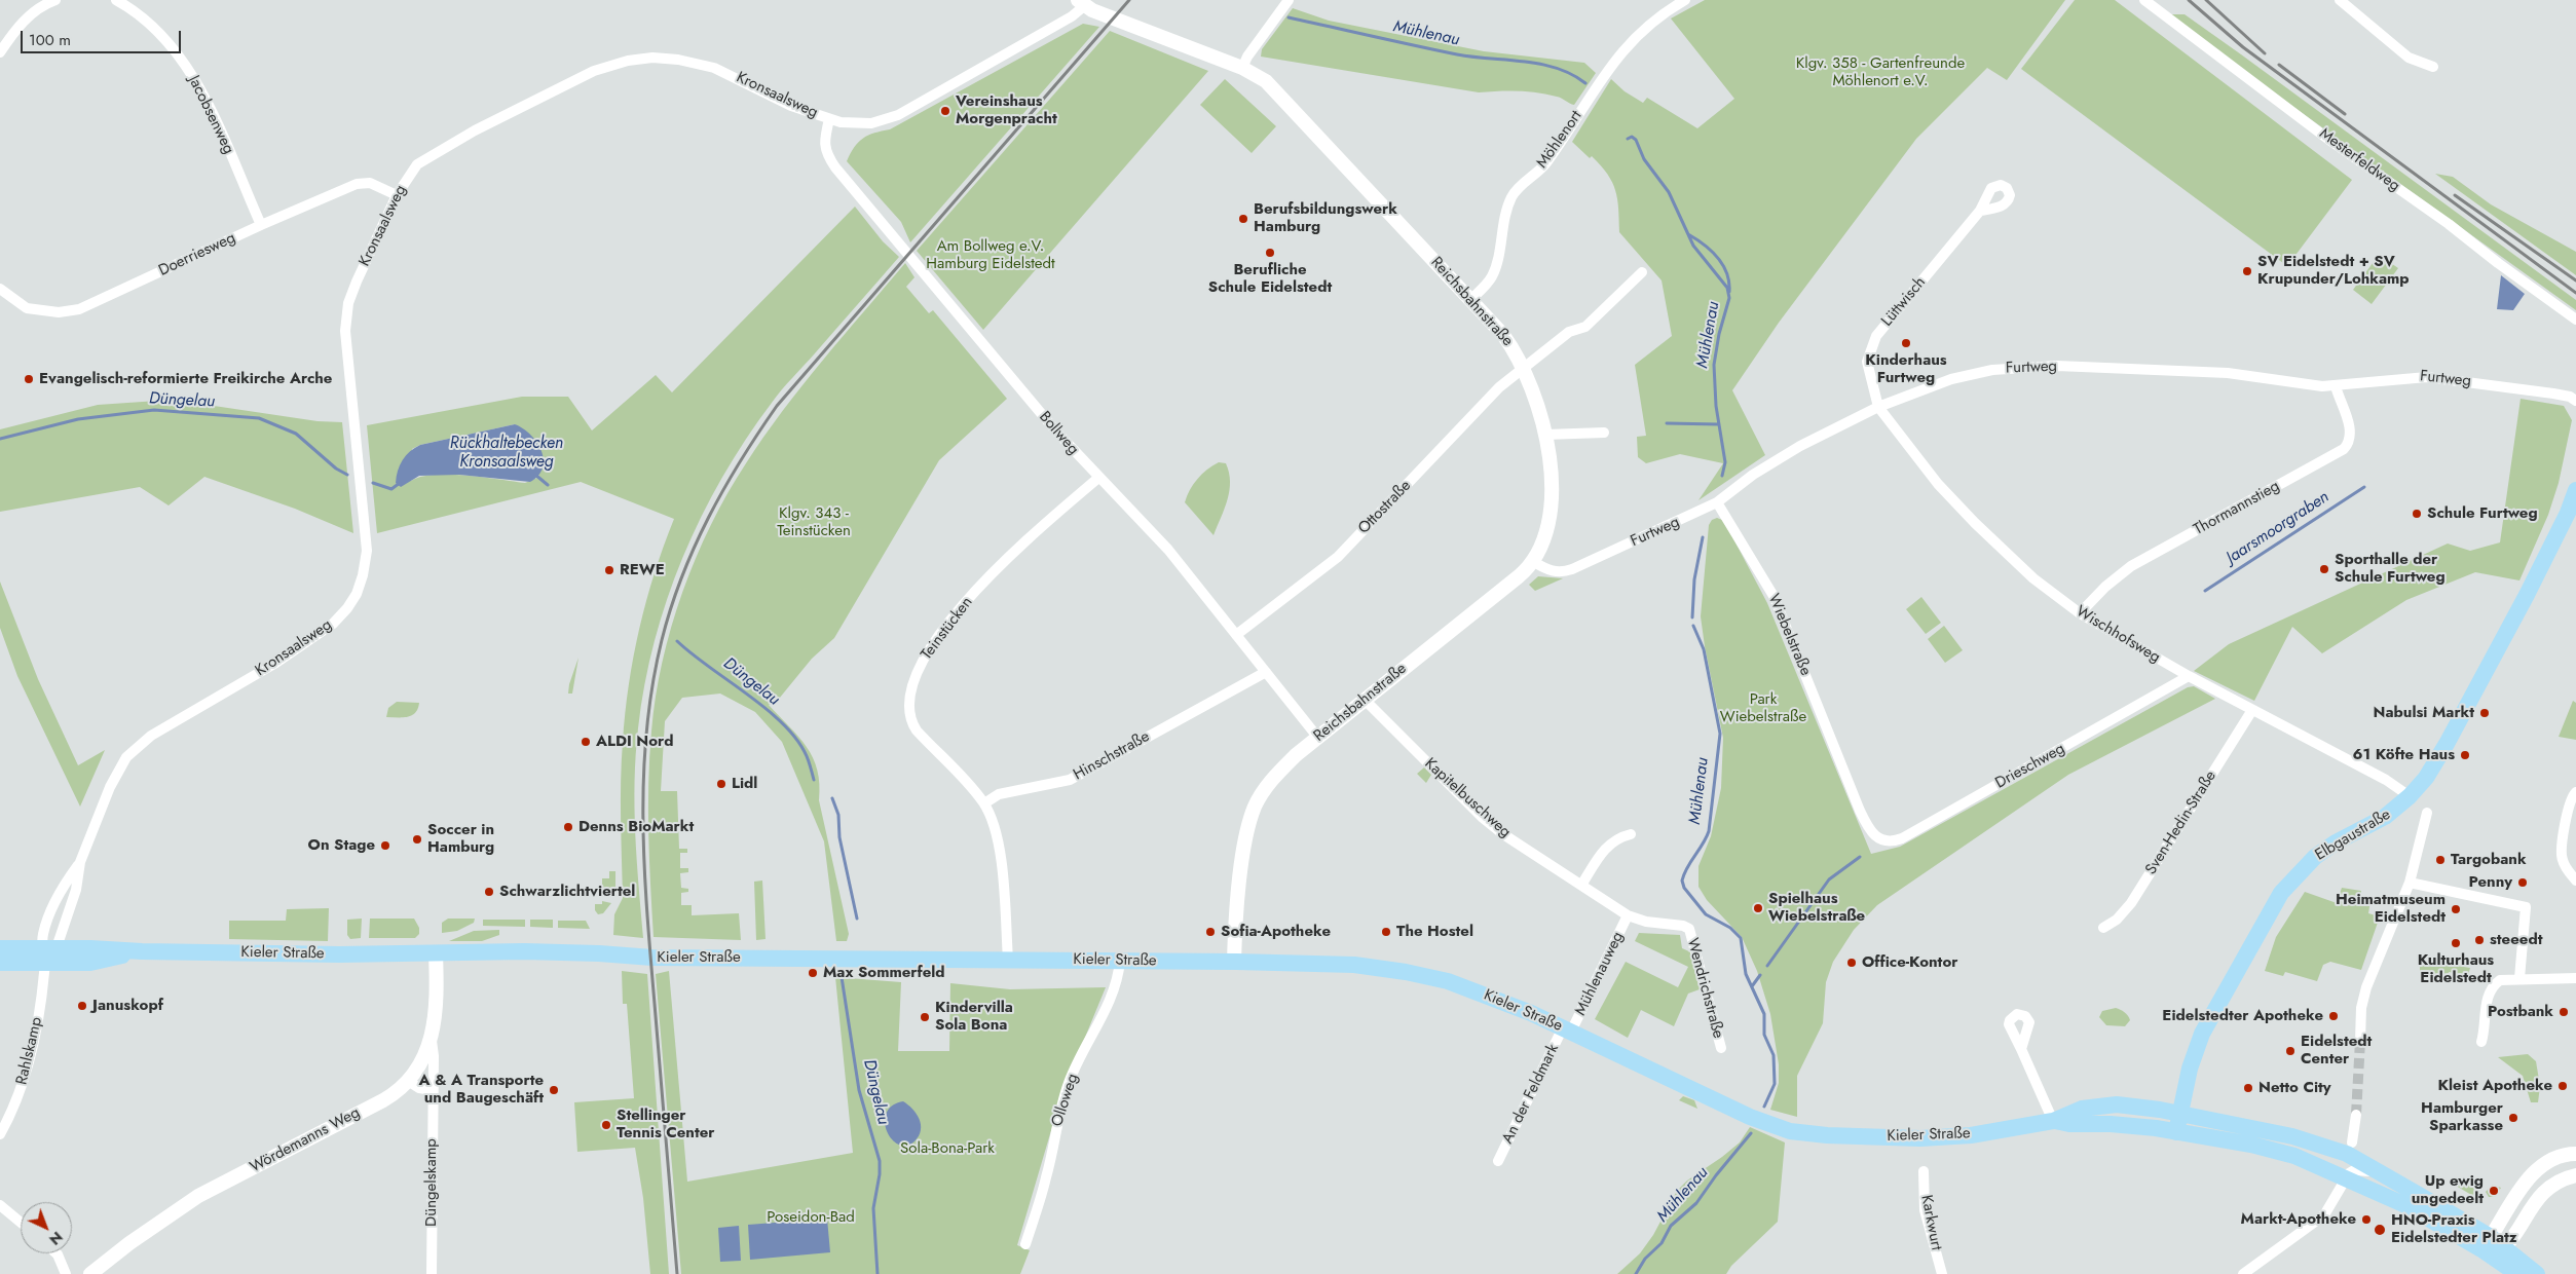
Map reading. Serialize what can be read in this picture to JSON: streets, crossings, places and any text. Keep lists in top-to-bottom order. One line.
{"streets":{"main road":["Elbgaustraße","Kieler Straße"],"street":["Kronsaalsweg","Jacobsenweg","Möhlenort","Mesterfeldweg","Doerriesweg","Reichsbahnstraße","Lüttwisch","Furtweg","Bollweg","Ottostraße","Thormannstieg","Teinstücken","Wiebelstraße","Wischhofsweg","Hinschstraße","Drieschweg","Kapitelbuschweg","Sven-Hedin-Straße","Mühlenauweg","Wendrichstraße","Rahlskamp","An der Feldmark","Olloweg","Wördemanns Weg","Düngelskamp","Karkwurt"]},"crossings":[["Kronsaalsweg","Doerriesweg"],["Kronsaalsweg","Reichsbahnstraße"],["Kronsaalsweg","Bollweg"],["Kronsaalsweg","Kieler Straße"],["Kronsaalsweg","Rahlskamp"],["Jacobsenweg","Doerriesweg"],["Möhlenort","Reichsbahnstraße"],["Reichsbahnstraße","Furtweg"],["Reichsbahnstraße","Bollweg"],["Reichsbahnstraße","Ottostraße"],["Reichsbahnstraße","Kapitelbuschweg"],["Reichsbahnstraße","Kieler Straße"],["Lüttwisch","Furtweg"],["Lüttwisch","Wischhofsweg"],["Furtweg","Thormannstieg"],["Furtweg","Wiebelstraße"],["Furtweg","Wischhofsweg"],["Bollweg","Ottostraße"],["Bollweg","Teinstücken"],["Bollweg","Hinschstraße"],["Thormannstieg","Wischhofsweg"],["Teinstücken","Hinschstraße"],["Wiebelstraße","Drieschweg"],["Wischhofsweg","Drieschweg"],["Wischhofsweg","Sven-Hedin-Straße"],["Wischhofsweg","Elbgaustraße"],["Kapitelbuschweg","Mühlenauweg"],["Kapitelbuschweg","Wendrichstraße"],["Elbgaustraße","Kieler Straße"],["Kieler Straße","Mühlenauweg"],["Kieler Straße","Rahlskamp"],["Kieler Straße","An der Feldmark"],["Kieler Straße","Olloweg"],["Kieler Straße","Wördemanns Weg"],["Mühlenauweg","An der Feldmark"],["Wördemanns Weg","Düngelskamp"]],"water":["Mühlenau","Düngelau","Rückhaltebecken Kronsaalsweg","Jaarsmoorgraben"],"parks":["Klgv. 358 - Gartenfreunde Möhlenort e.V.","Am Bollweg e.V. Hamburg Eidelstedt","Klgv. 343 - Teinstücken","Park Wiebelstraße","Sola-Bona-Park","Poseidon-Bad"],"places":["Vereinshaus Morgenpracht","Berufsbildungswerk Hamburg","Berufliche Schule Eidelstedt","SV Eidelstedt + SV Krupunder/Lohkamp","Kinderhaus Furtweg","Evangelisch-reformierte Freikirche Arche","Schule Furtweg","Sporthalle der Schule Furtweg","REWE","Nabulsi Markt","ALDI Nord","61 Köfte Haus","Lidl","Denns BioMarkt","Soccer in Hamburg","On Stage","Targobank","Penny","Schwarzlichtviertel","Spielhaus Wiebelstraße","Heimatmuseum Eidelstedt","Sofia-Apotheke","The Hostel","steeedt","Kulturhaus Eidelstedt","Office-Kontor","Max Sommerfeld","Januskopf","Postbank","Eidelstedter Apotheke","Kindervilla Sola Bona","Eidelstedt Center","Kleist Apotheke","Netto City","A & A Transporte und Baugeschäft","Hamburger Sparkasse","Stellinger Tennis Center","Up ewig ungedeelt","Markt-Apotheke","HNO-Praxis Eidelstedter Platz"],"scale_bar":"100 m","north":"bottom right"}
